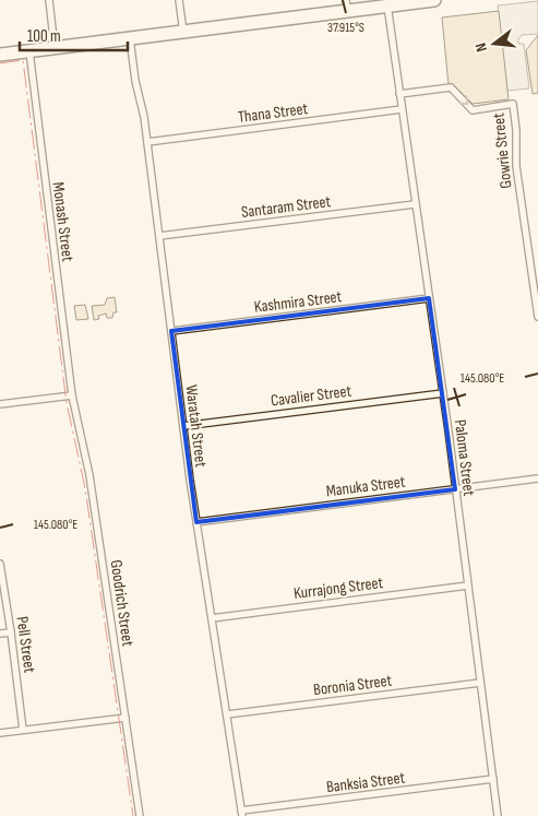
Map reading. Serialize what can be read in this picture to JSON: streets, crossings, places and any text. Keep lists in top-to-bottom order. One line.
{"streets":{"street":["Thana Street","Gowrie Street","Santaram Street","Monash Street","Kashmira Street","Cavalier Street","Waratah Street","Paloma Street","Manuka Street","Kurrajong Street","Goodrich Street","Pell Street","Boronia Street","Banksia Street"]},"crossings":[["Thana Street","Waratah Street"],["Thana Street","Paloma Street"],["Gowrie Street","Paloma Street"],["Santaram Street","Waratah Street"],["Santaram Street","Paloma Street"],["Monash Street","Goodrich Street"],["Kashmira Street","Waratah Street"],["Kashmira Street","Paloma Street"],["Cavalier Street","Waratah Street"],["Cavalier Street","Paloma Street"],["Waratah Street","Manuka Street"],["Waratah Street","Kurrajong Street"],["Waratah Street","Boronia Street"],["Waratah Street","Banksia Street"],["Paloma Street","Manuka Street"],["Paloma Street","Kurrajong Street"],["Paloma Street","Boronia Street"],["Paloma Street","Banksia Street"]],"scale_bar":"100 m","north":"left","coordinates":["37.915°S","145.080°E"]}
